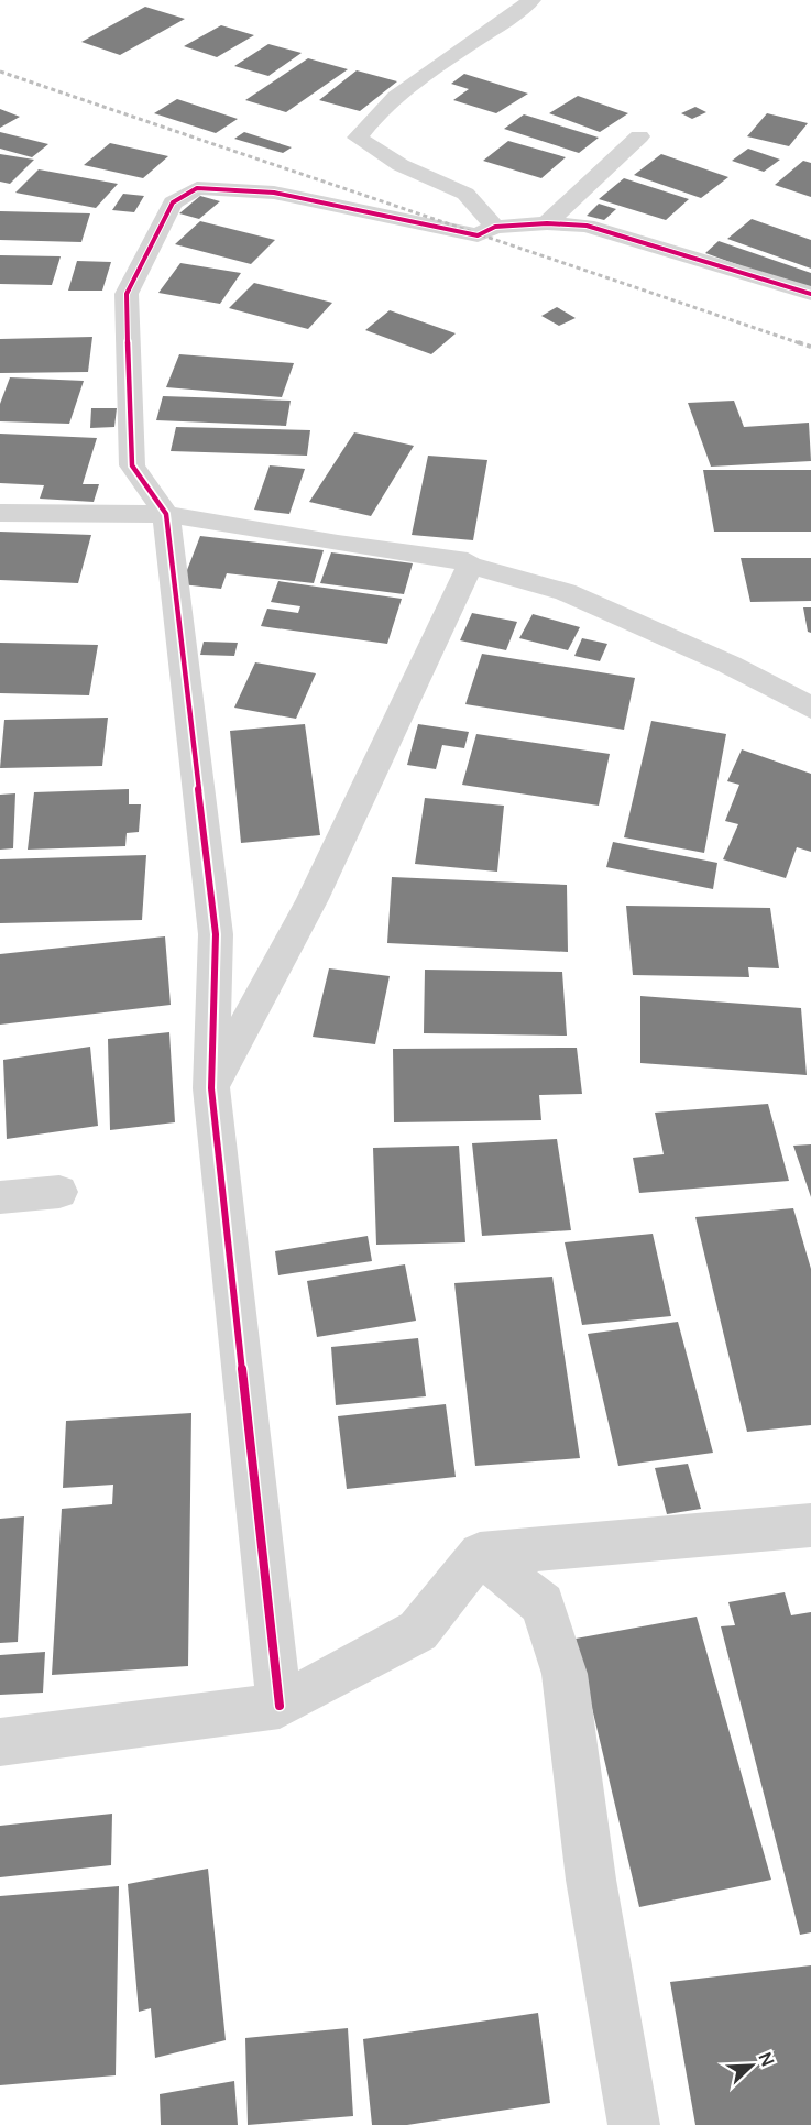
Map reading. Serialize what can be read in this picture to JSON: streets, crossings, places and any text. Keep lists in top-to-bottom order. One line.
{"north":"top right"}
